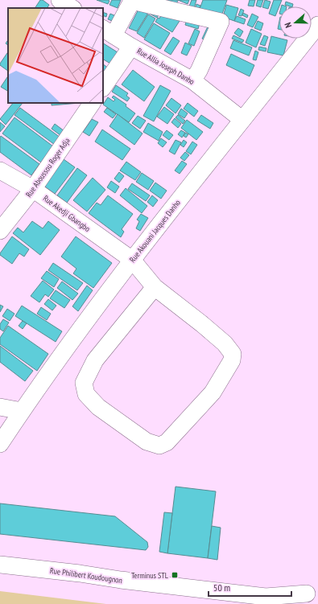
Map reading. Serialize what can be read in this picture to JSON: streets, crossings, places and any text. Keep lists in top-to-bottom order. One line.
{"streets":{"street":["Rue Allia Joseph Danho","Rue Aboussou Roger Adja","Rue Akedji Gbangbo","Rue Akouani Jacques Danho","Rue Philibert Koudougnon"]},"crossings":[["Rue Allia Joseph Danho","Rue Akouani Jacques Danho"],["Rue Aboussou Roger Adja","Rue Akedji Gbangbo"],["Rue Akedji Gbangbo","Rue Akouani Jacques Danho"]],"places":{"transit":["Terminus STL"]},"scale_bar":"50 m","north":"left"}
